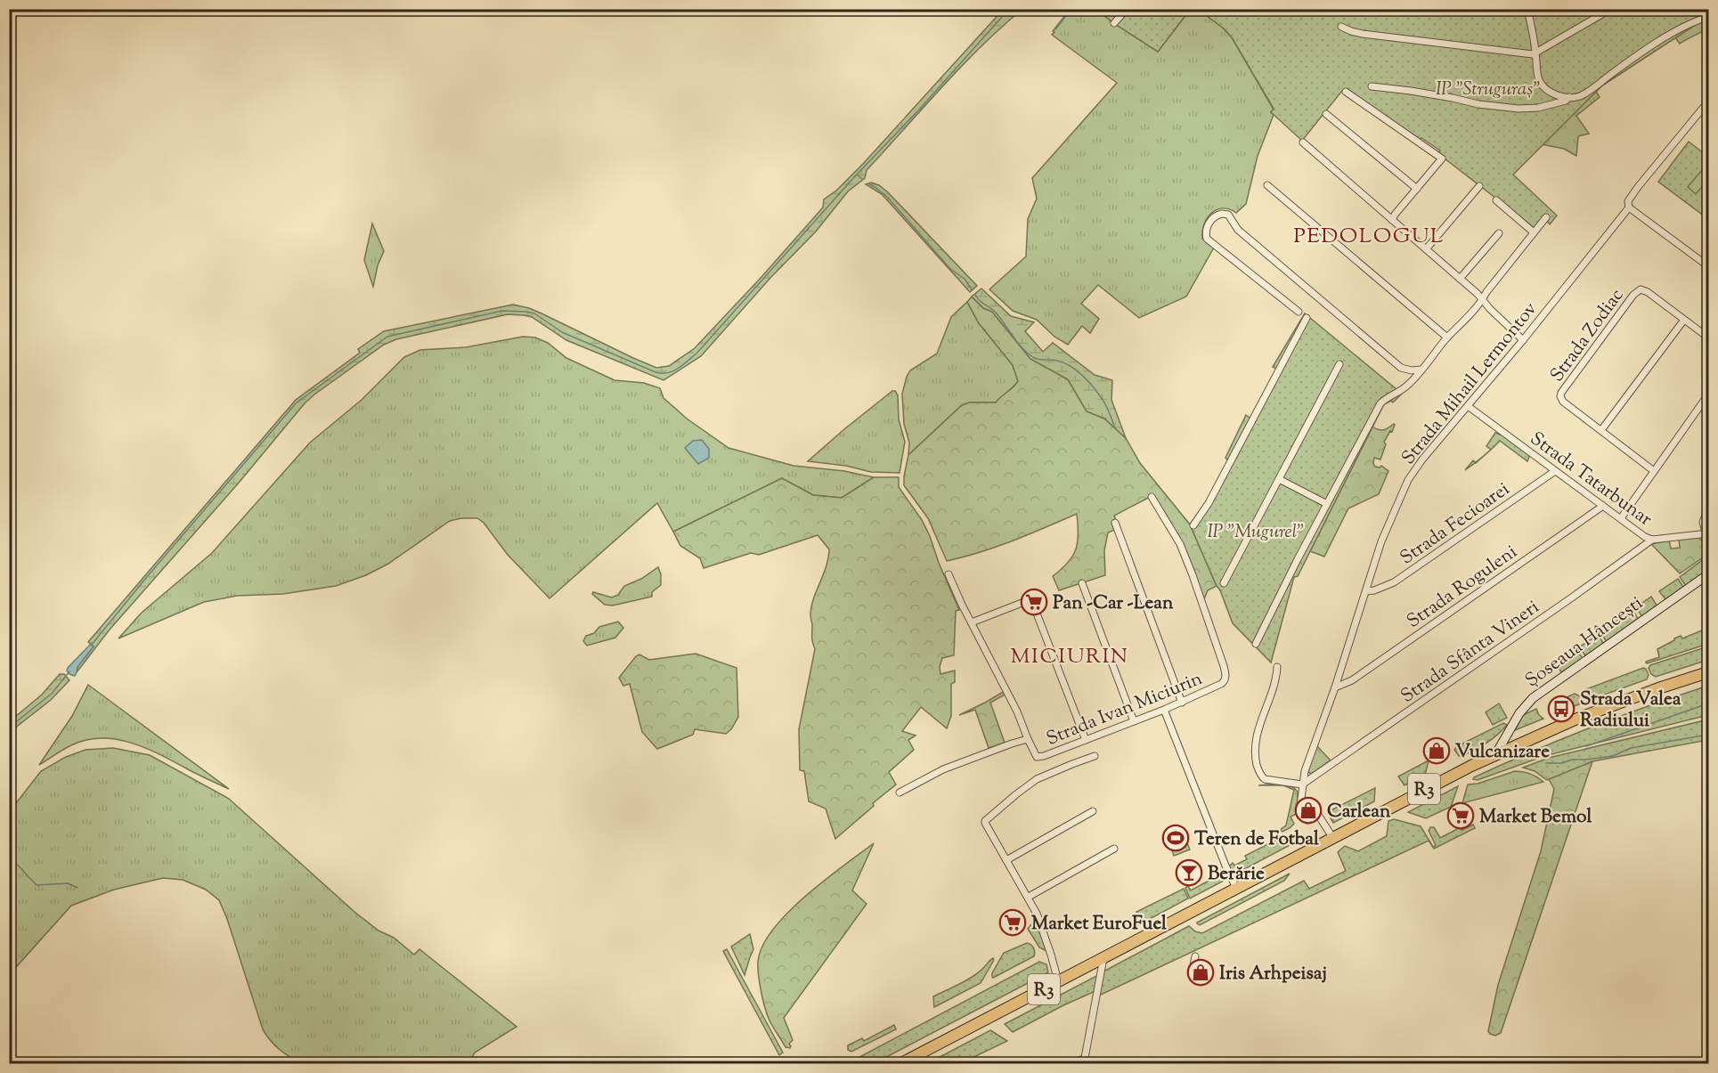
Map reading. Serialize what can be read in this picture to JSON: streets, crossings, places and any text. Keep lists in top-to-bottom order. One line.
{"streets":{"highway":["R3"],"street":["Strada Zodiac","Strada Mihail Lermontov","Strada Tatarbunar","Strada Fecioarei","Strada Roguleni","Șoseaua Hâncești","Strada Sfânta Vineri","Strada Ivan Miciurin"]},"crossings":[["Strada Mihail Lermontov","Strada Tatarbunar"],["Strada Mihail Lermontov","Strada Fecioarei"],["Strada Mihail Lermontov","Strada Roguleni"],["Strada Mihail Lermontov","Strada Sfânta Vineri"],["Strada Mihail Lermontov","R3"],["Strada Tatarbunar","Strada Fecioarei"],["Strada Tatarbunar","Strada Roguleni"],["Strada Tatarbunar","Strada Sfânta Vineri"],["Șoseaua Hâncești","R3"]],"districts":["PEDOLOGUL","MICIURIN"],"parks":["IP \"Struguraș\"","IP \"Mugurel\""],"places":{"supermarket":["Pan -Car -Lean","Market Bemol","Market EuroFuel"],"bus stop":["Strada Valea Radiului"],"shop":["Vulcanizare","Carlean","Iris Arhpeisaj"],"sports":["Teren de Fotbal"],"bar":["Berărie"]}}
